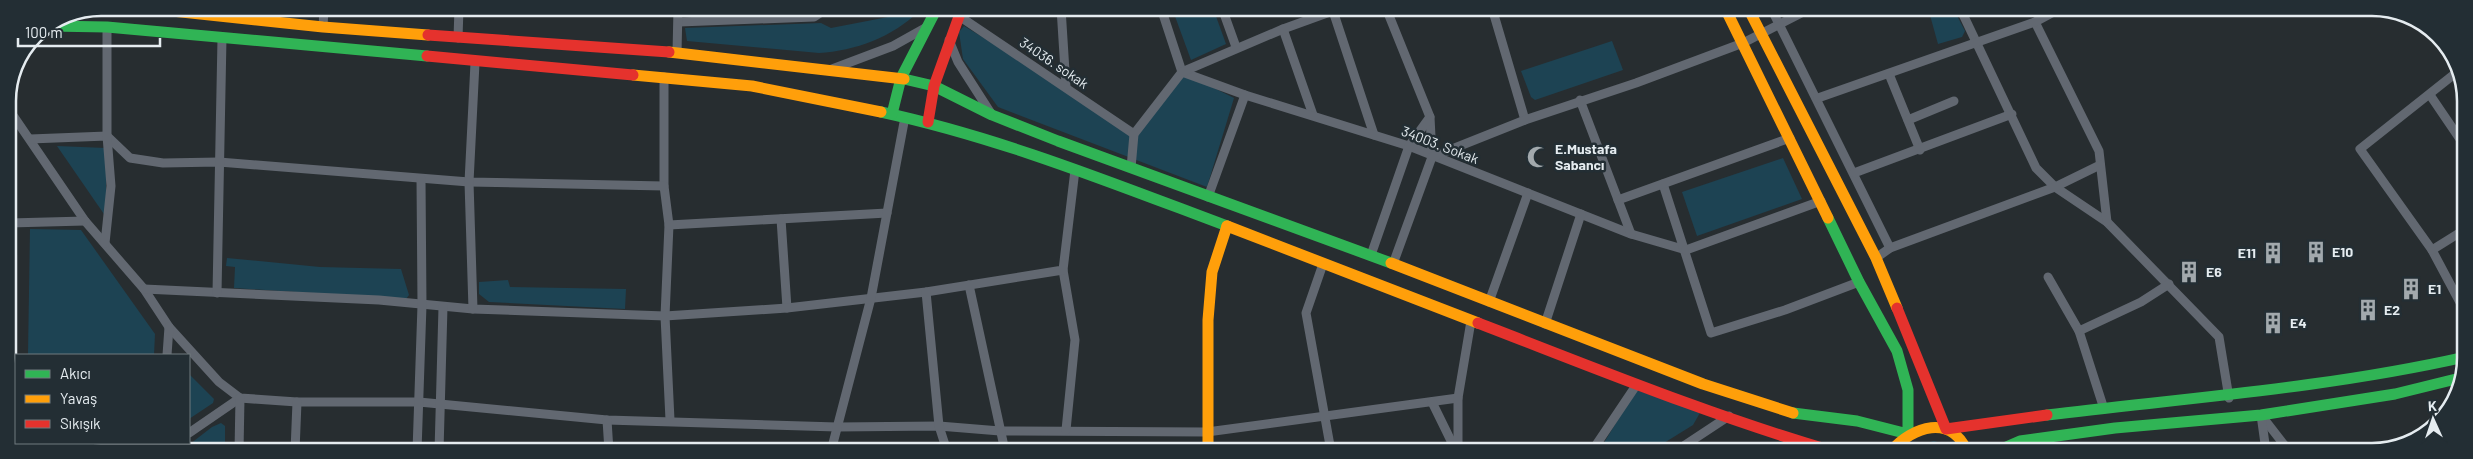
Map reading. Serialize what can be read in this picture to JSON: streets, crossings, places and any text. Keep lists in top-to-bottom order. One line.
{"streets":{"street":["34036. sokak","34003. Sokak"]},"places":{"mosque":["E.Mustafa Sabancı"],"building":["E10","E11","E6","E1","E2","E4"]},"legend":["Akıcı","Yavaş","Sıkışık"],"scale_bar":"100 m","north":"top"}
